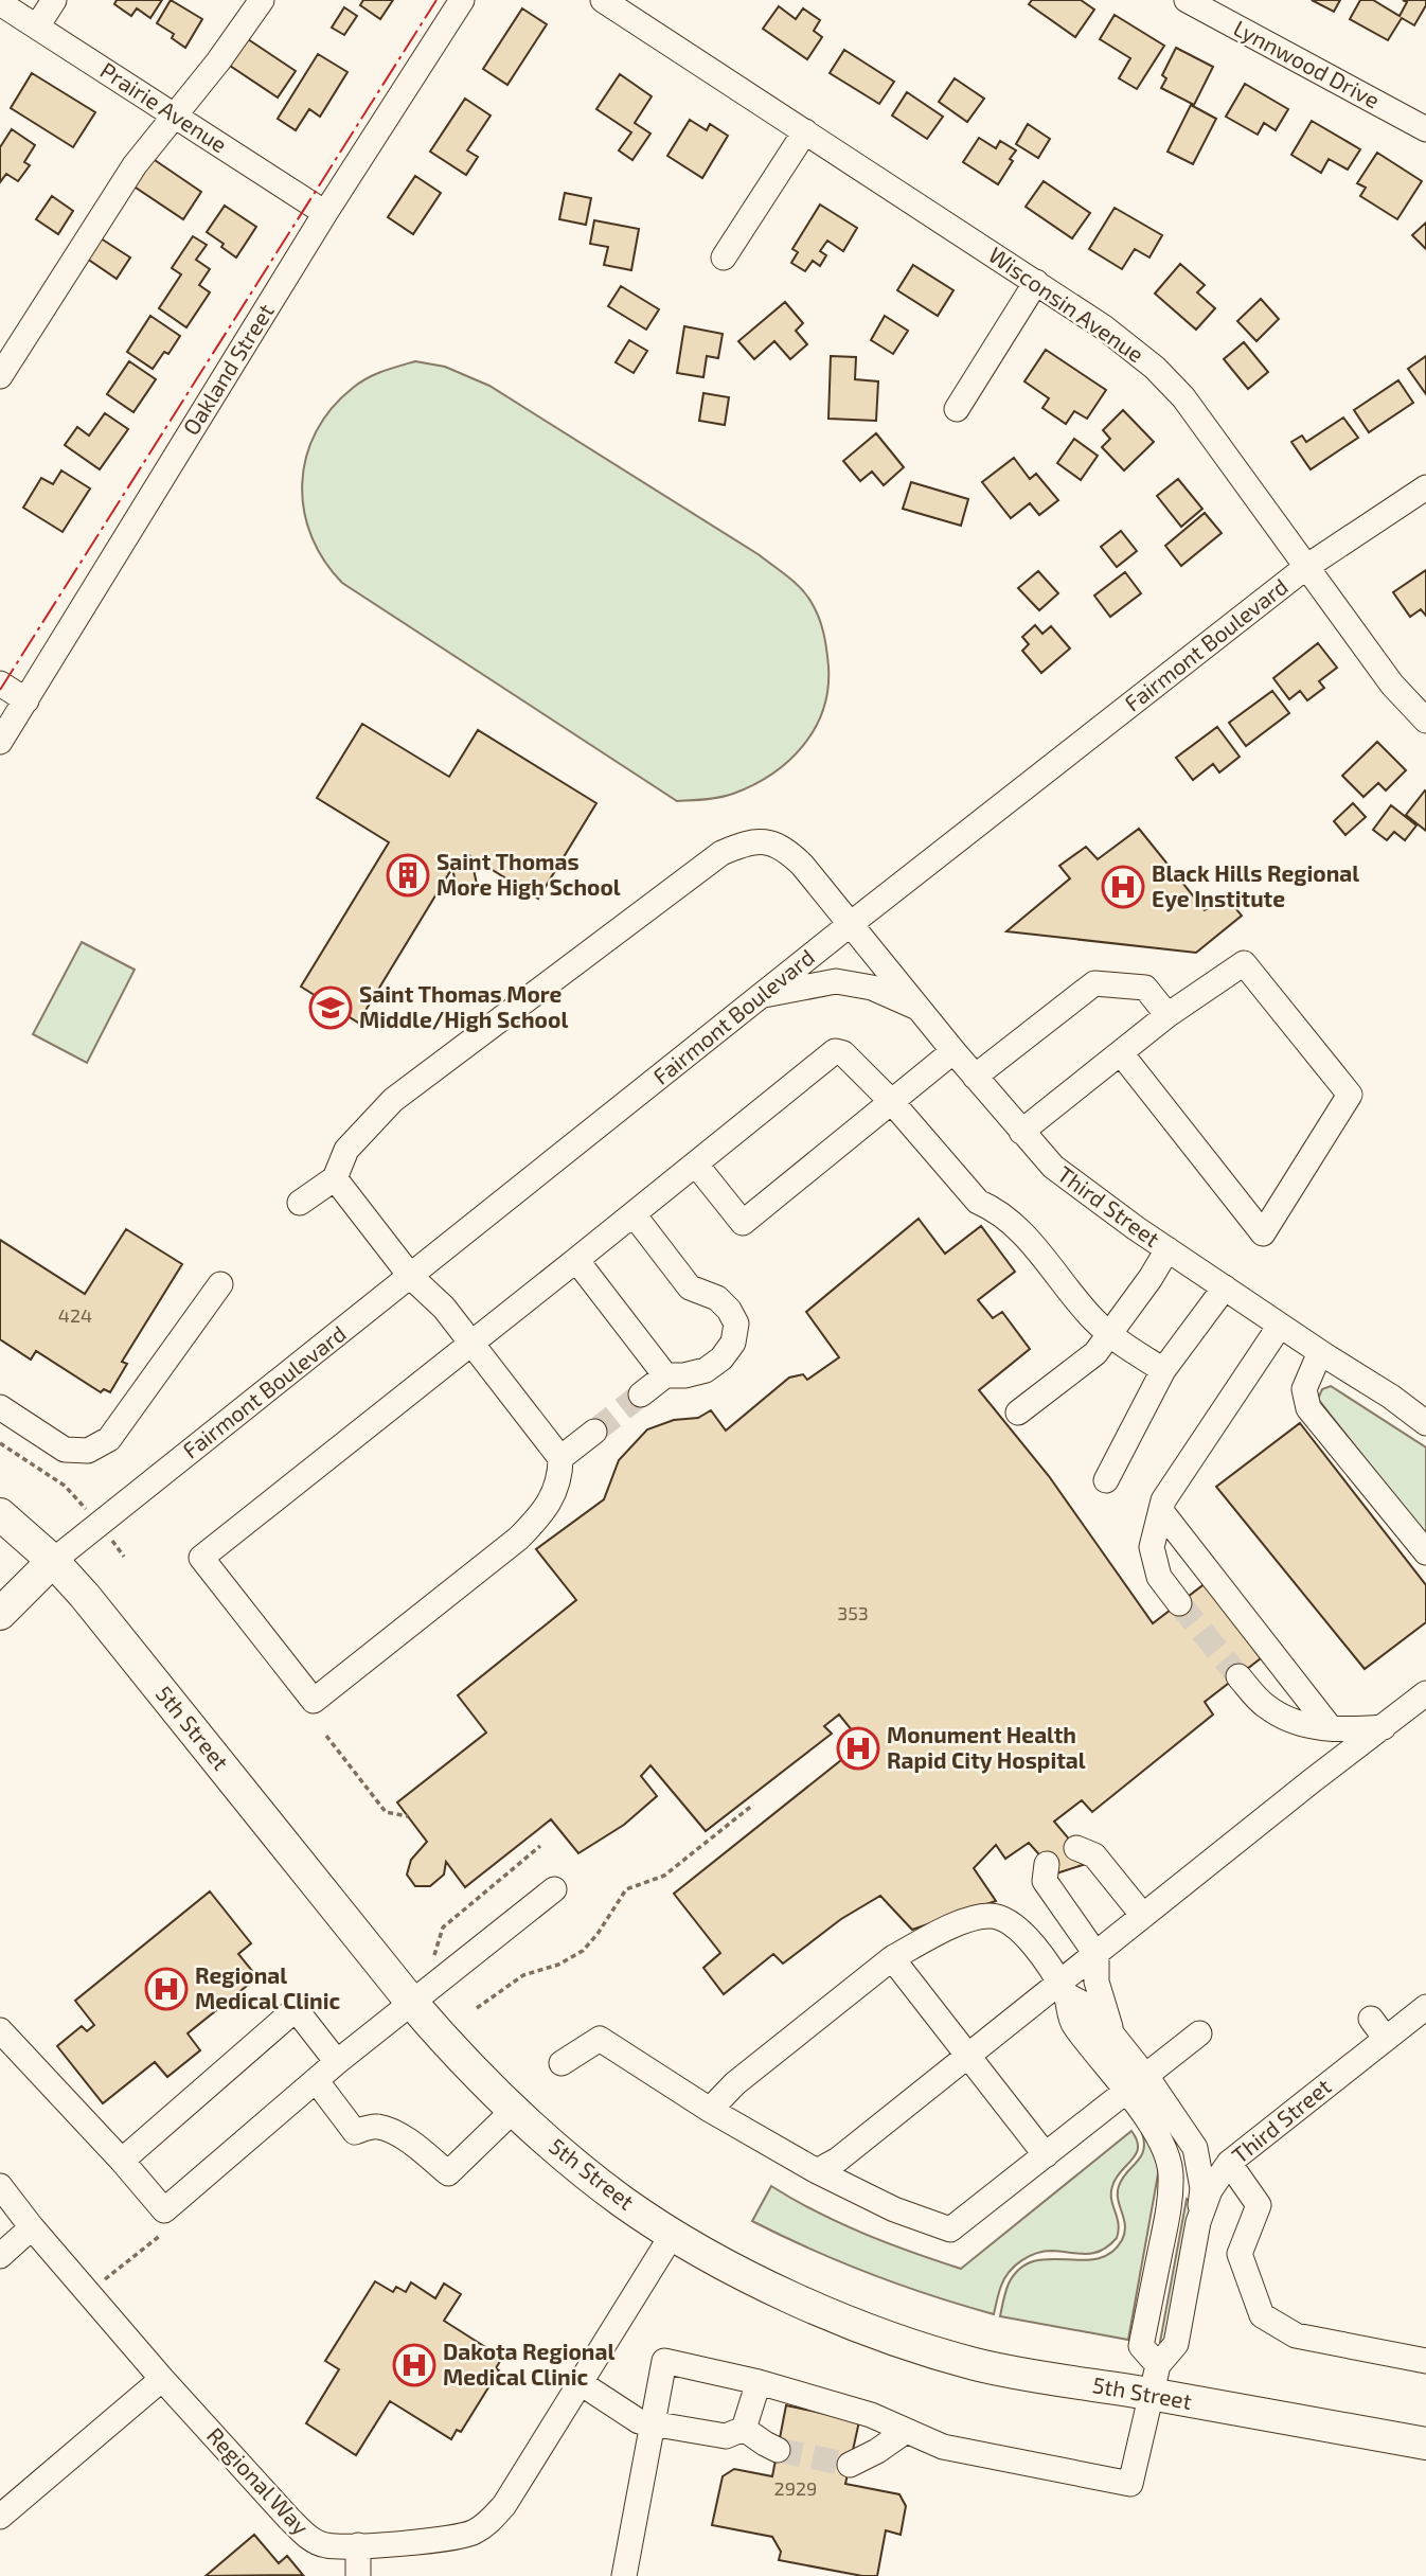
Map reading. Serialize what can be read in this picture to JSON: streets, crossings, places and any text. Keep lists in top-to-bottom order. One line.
{"streets":{"main road":["5th Street"],"street":["Lynnwood Drive","Prairie Avenue","Wisconsin Avenue","Oakland Street","Fairmont Boulevard","Third Street","Regional Way"]},"crossings":[["Prairie Avenue","Oakland Street"],["Wisconsin Avenue","Fairmont Boulevard"],["Fairmont Boulevard","Third Street"],["Fairmont Boulevard","5th Street"],["Third Street","5th Street"],["5th Street","Regional Way"]],"places":{"building":["Saint Thomas More High School"],"hospital":["Black Hills Regional Eye Institute","Monument Health Rapid City Hospital","Regional Medical Clinic","Dakota Regional Medical Clinic"],"school or university":["Saint Thomas More Middle/High School"]},"house_numbers":["424","353","2929"]}
